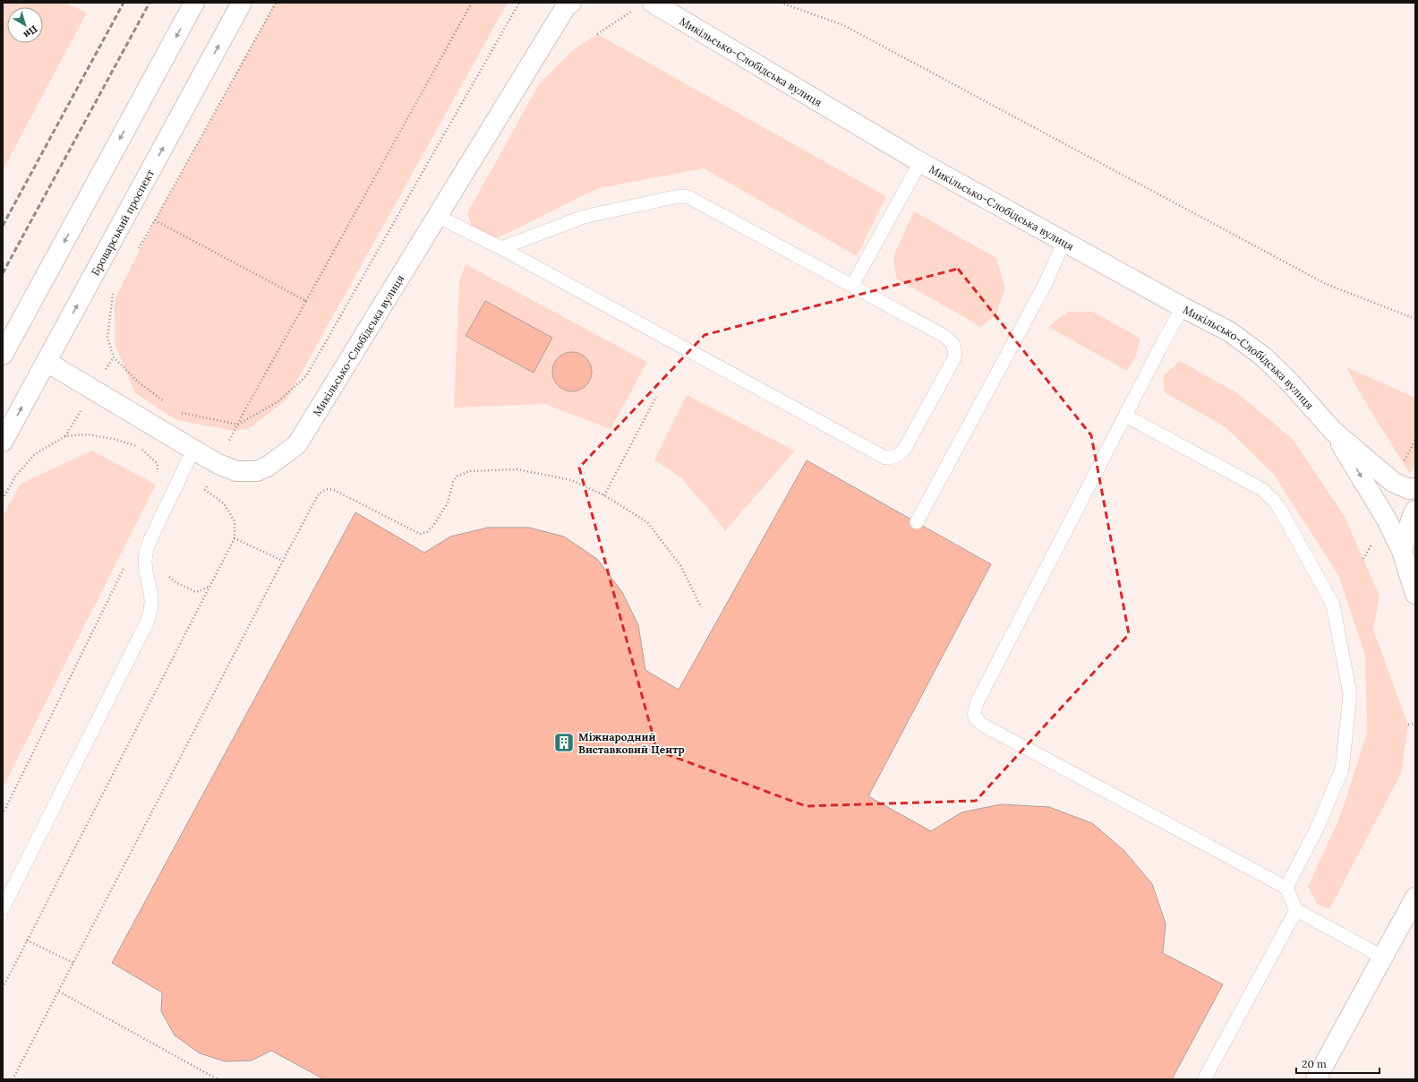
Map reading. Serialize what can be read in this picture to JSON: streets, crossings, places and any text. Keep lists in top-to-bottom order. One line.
{"streets":{"street":["Микільсько-Слобідська вулиця","Броварський проспект"]},"crossings":[["Микільсько-Слобідська вулиця","Броварський проспект"]],"places":{"building":["Міжнародний Виставковий Центр"]},"scale_bar":"20 m","north":"bottom right"}
